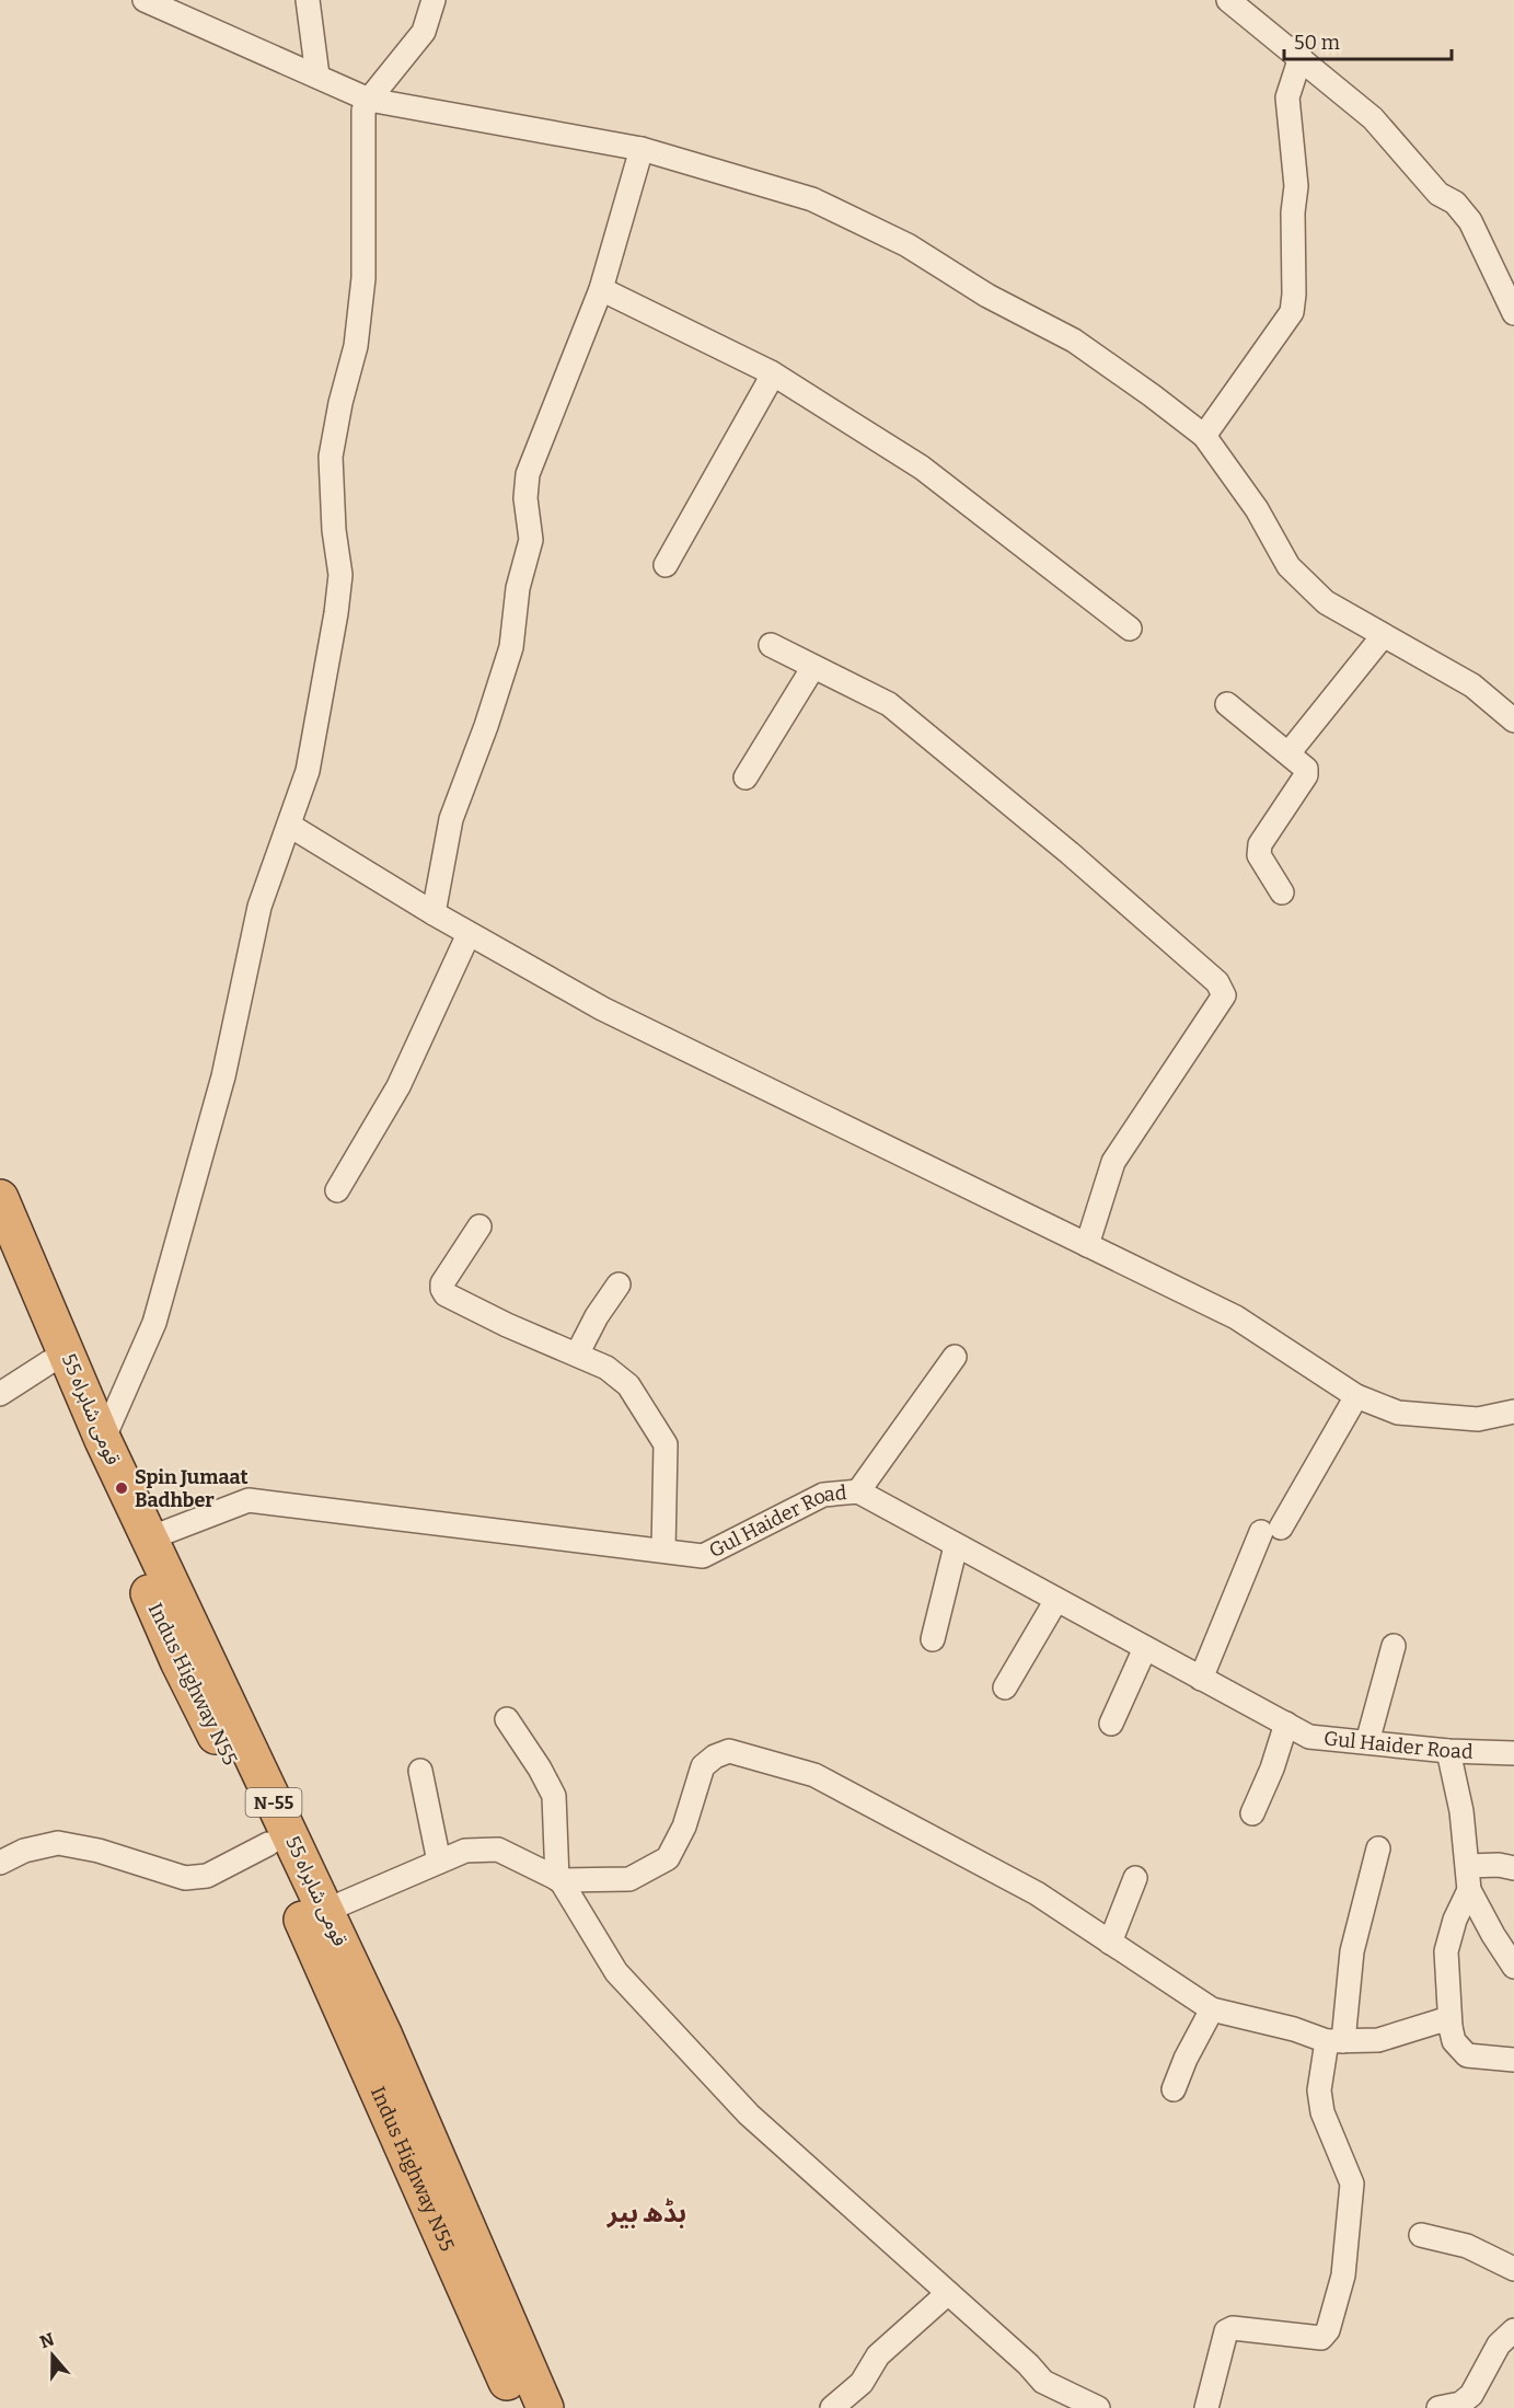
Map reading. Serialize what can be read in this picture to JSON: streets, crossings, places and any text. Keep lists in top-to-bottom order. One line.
{"streets":{"highway":["قومی شاہراہ 55","Indus Highway N55","N-55"],"street":["Gul Haider Road"]},"crossings":[["قومی شاہراہ 55","Gul Haider Road"]],"districts":["بڈھ بیر"],"places":["Spin Jumaat Badhber"],"scale_bar":"50 m","north":"top"}
